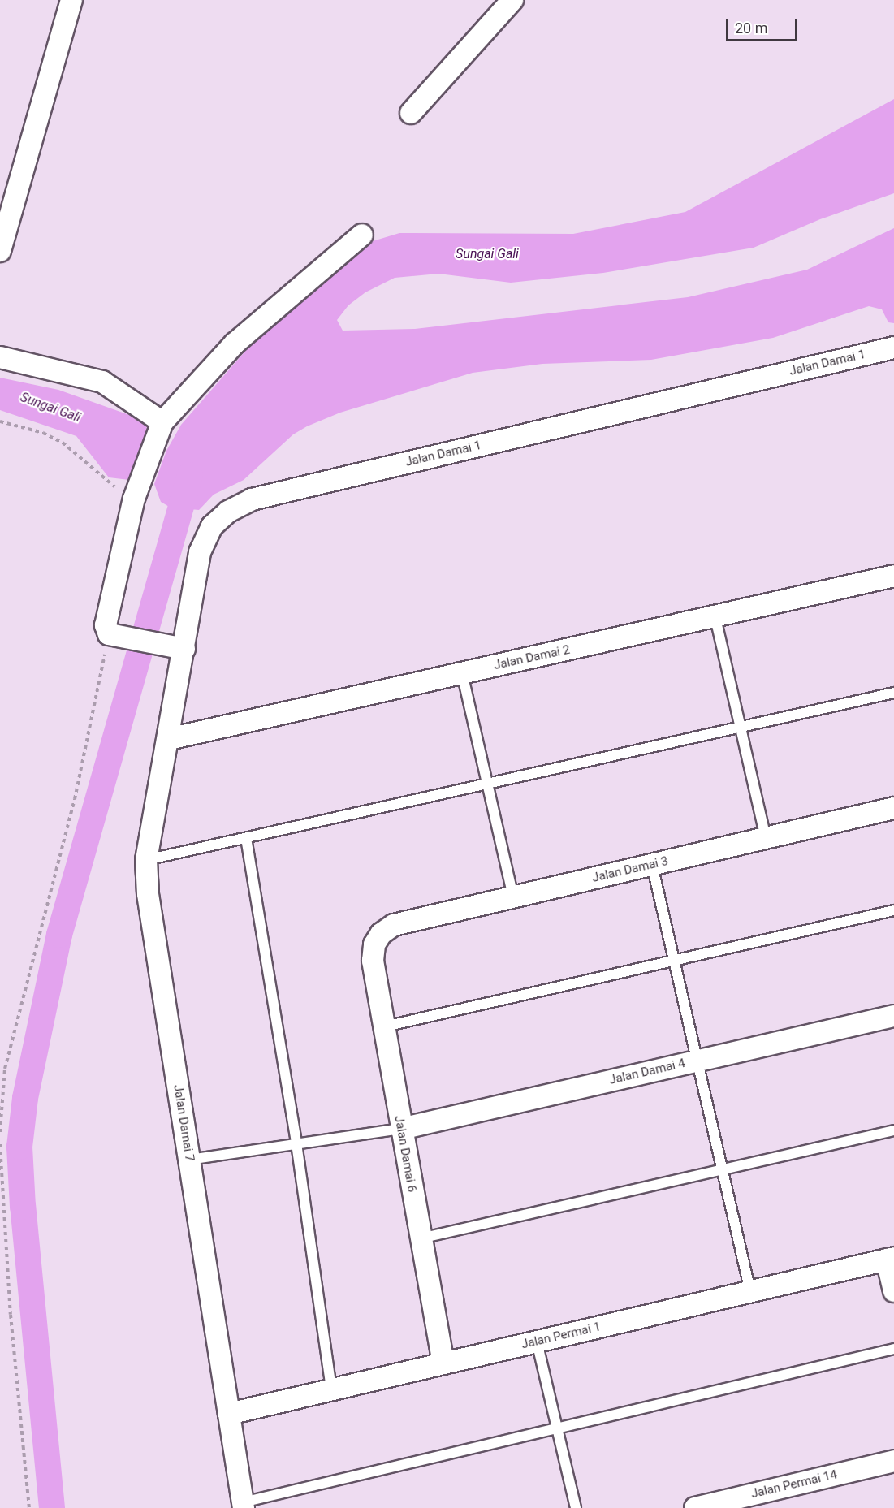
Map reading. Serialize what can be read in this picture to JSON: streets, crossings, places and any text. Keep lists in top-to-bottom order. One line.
{"streets":{"street":["Jalan Damai 1","Jalan Damai 2","Jalan Damai 3","Jalan Damai 4","Jalan Damai 7","Jalan Damai 6","Jalan Permai 1","Jalan Permai 14"]},"crossings":[["Jalan Damai 1","Jalan Damai 2"],["Jalan Damai 1","Jalan Damai 7"],["Jalan Damai 2","Jalan Damai 7"],["Jalan Damai 3","Jalan Damai 6"],["Jalan Damai 4","Jalan Damai 6"],["Jalan Damai 7","Jalan Permai 1"],["Jalan Damai 6","Jalan Permai 1"]],"water":["Sungai Gali"],"scale_bar":"20 m"}
